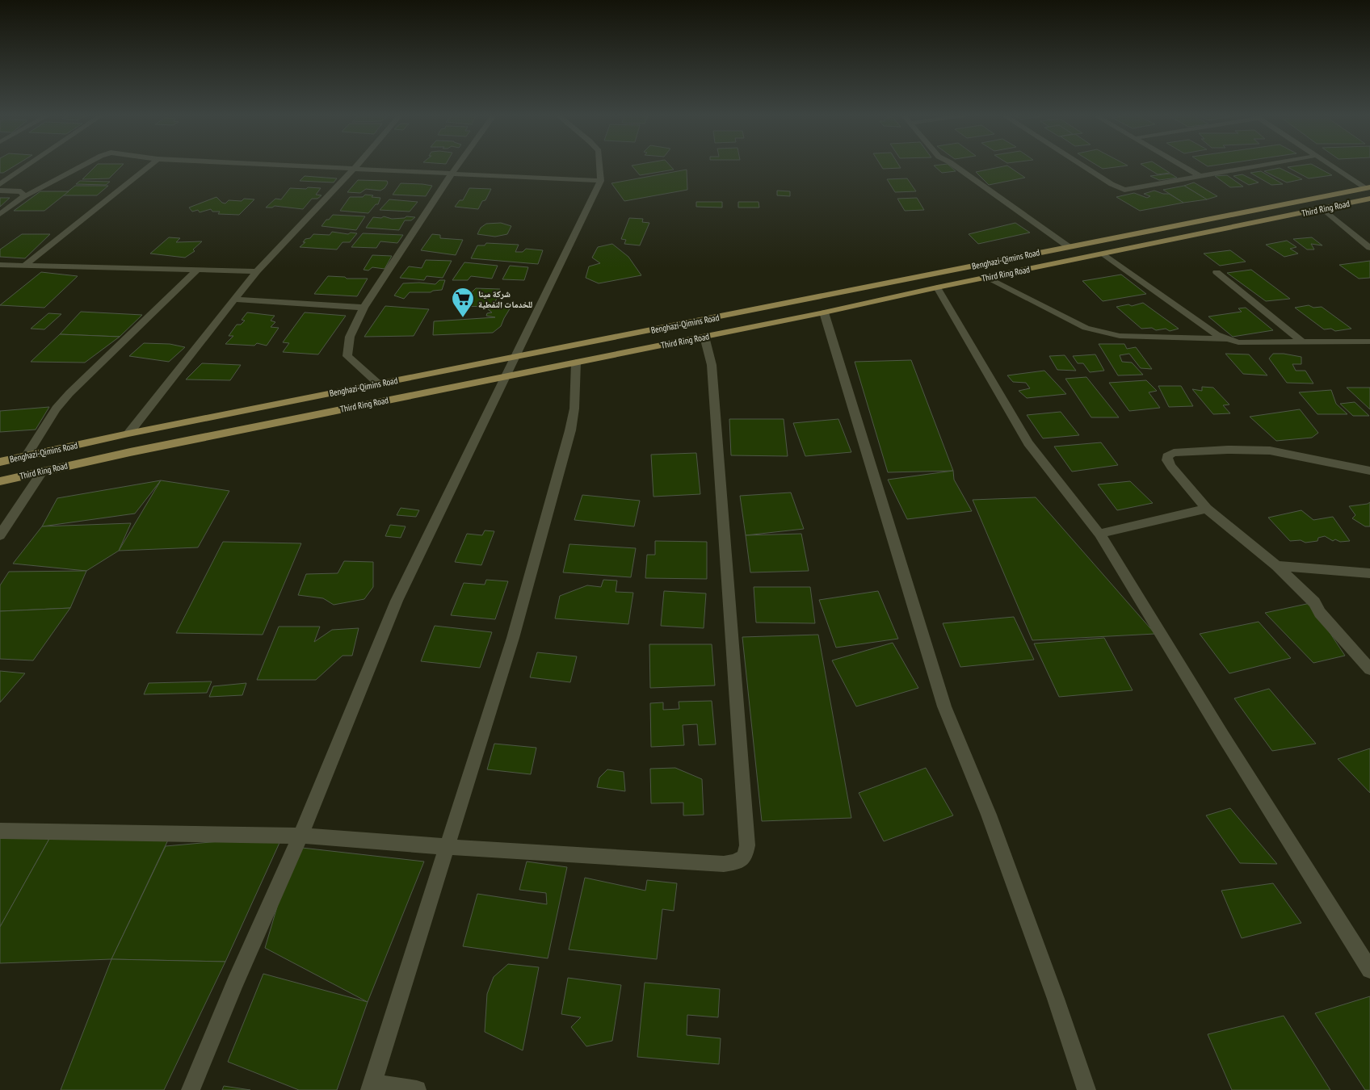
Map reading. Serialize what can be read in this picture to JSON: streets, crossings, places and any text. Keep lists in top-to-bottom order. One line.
{"streets":{"main road":["Third Ring Road","Benghazi-Qimins Road"]},"places":{"supermarket":["شركة مينا للخدمات النفطية"]}}
